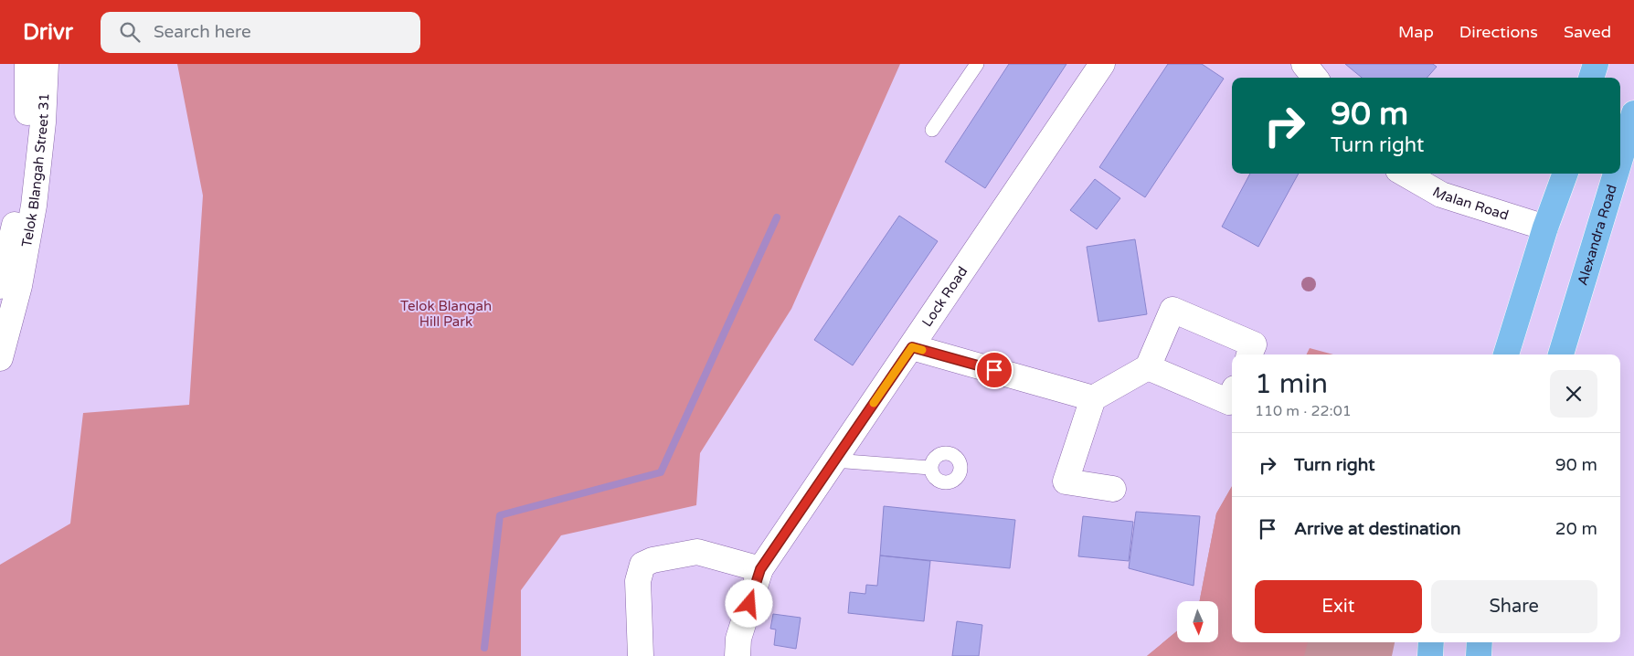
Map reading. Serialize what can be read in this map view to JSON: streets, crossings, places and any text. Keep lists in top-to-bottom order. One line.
{"streets":{"main road":["Alexandra Road"],"street":["Telok Blangah Street 31","Malan Road","Lock Road"]},"parks":["Telok Blangah Hill Park"],"north":"bottom","page":{"header":"Drivr","search":"Search here","nav":["Map","Directions","Saved"],"turn":["90 m","Turn right"],"heading":["1 min","110 m · 22:01"],"list":[{"name":"Turn right","value":"90 m"},{"name":"Arrive at destination","value":"20 m"}],"buttons":["Exit","Share"]}}
